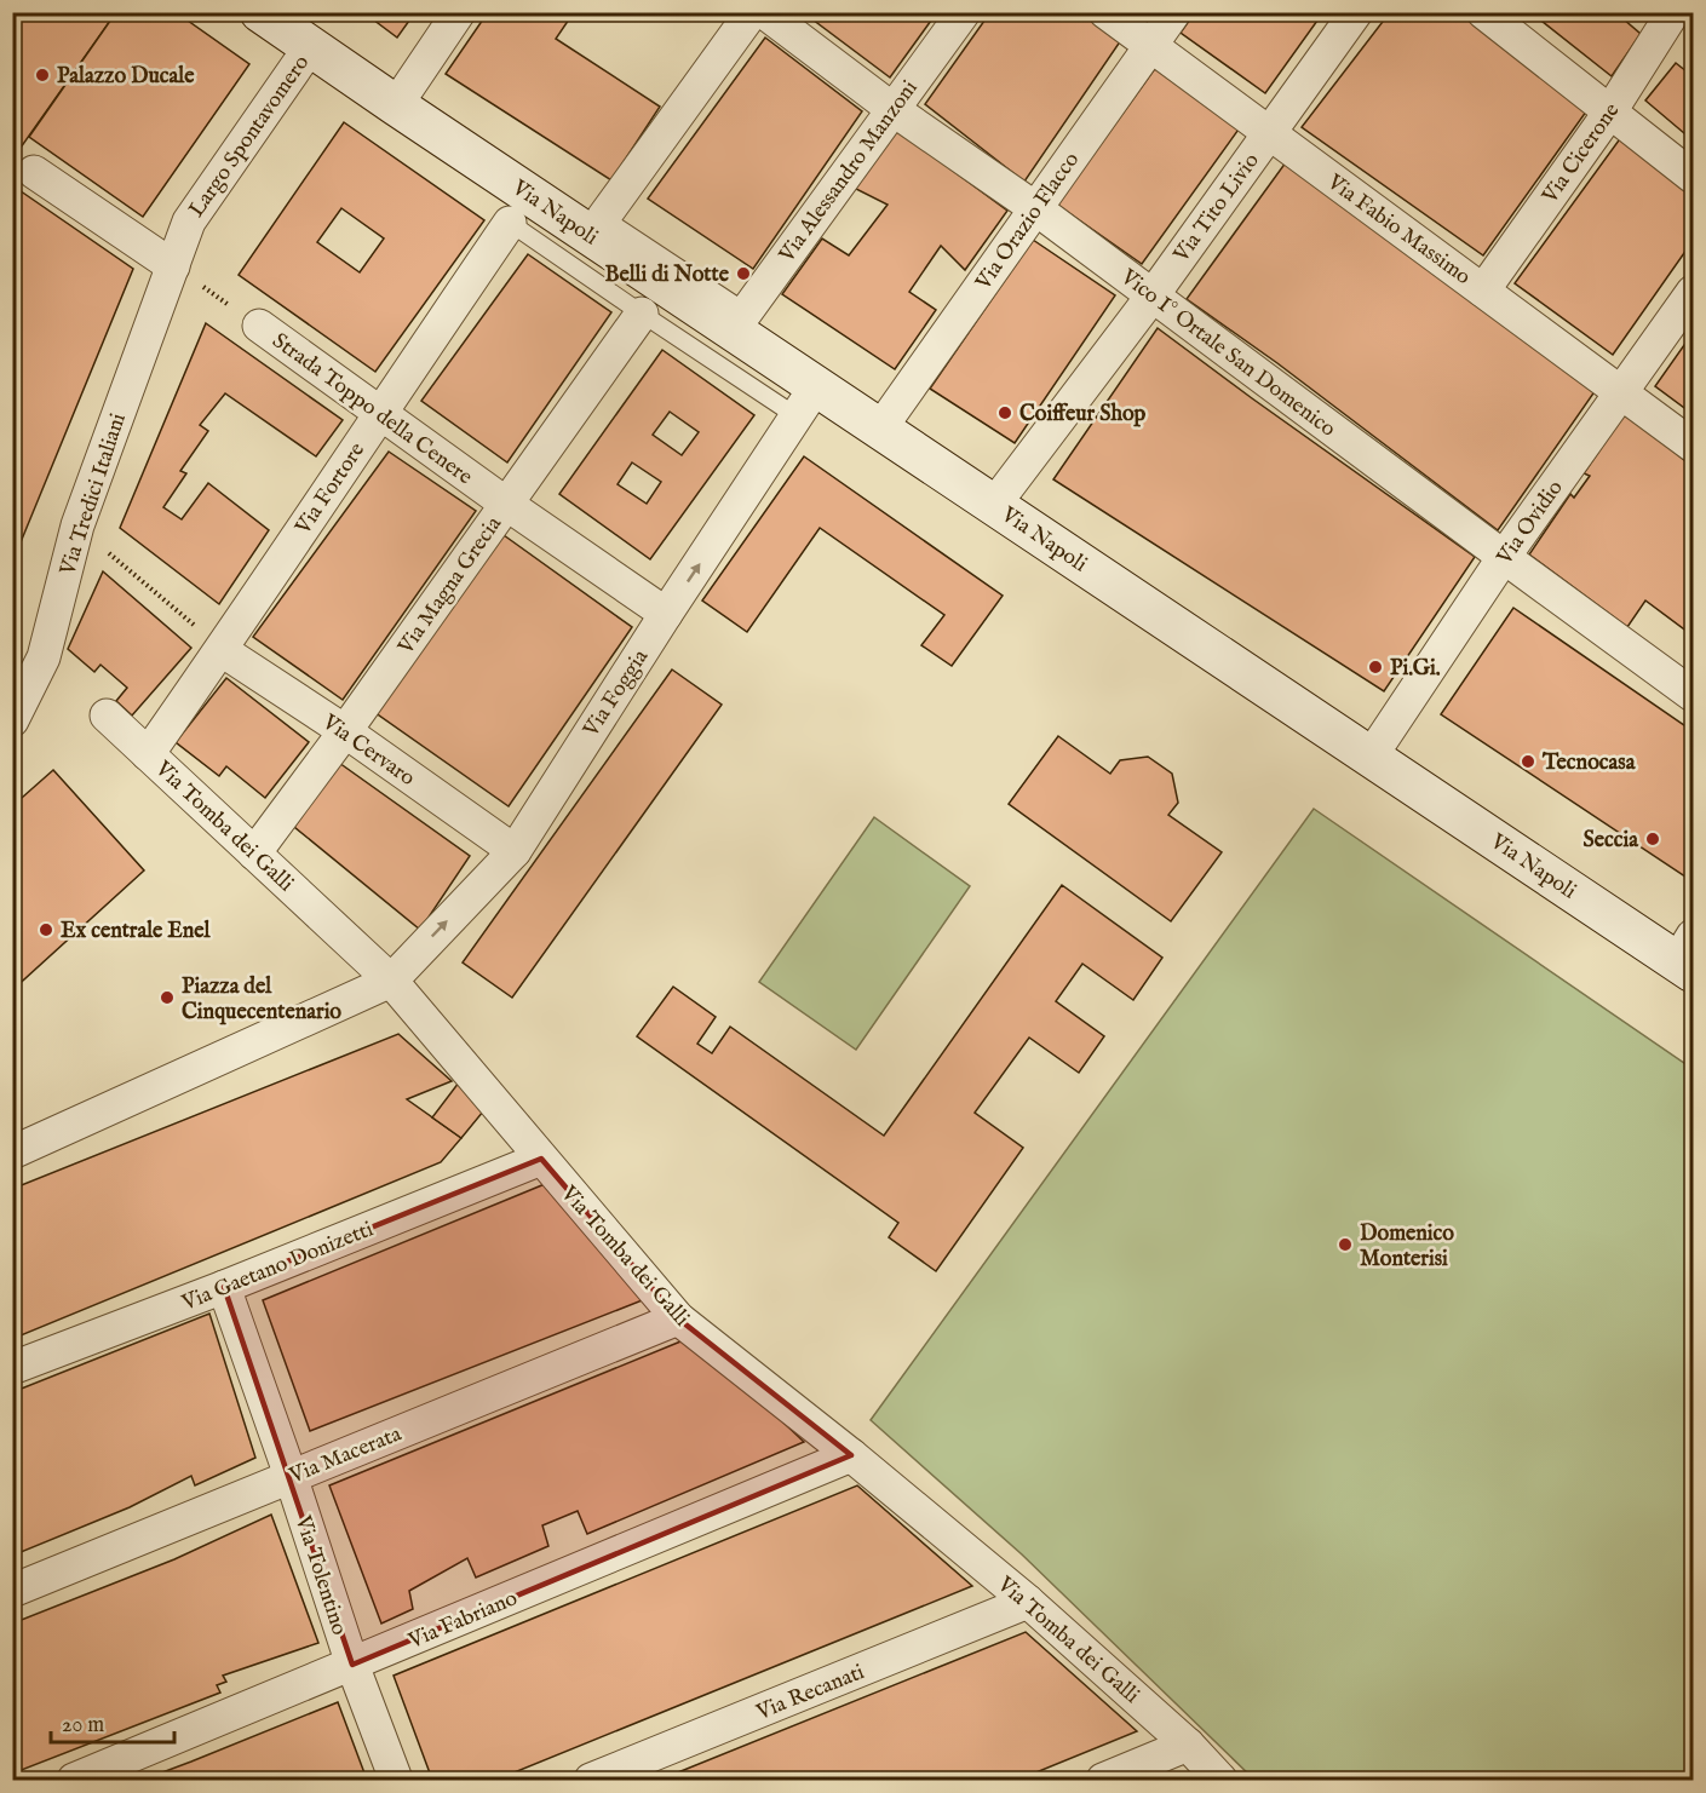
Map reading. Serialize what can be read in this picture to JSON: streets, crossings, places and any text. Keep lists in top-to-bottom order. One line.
{"streets":{"street":["Largo Spontavomero","Via Cicerone","Via Alessandro Manzoni","Via Tito Livio","Via Napoli","Via Orazio Flacco","Via Fabio Massimo","Vico I° Ortale San Domenico","Strada Toppo della Cenere","Via Fortore","Via Tredici Italiani","Via Ovidio","Via Magna Grecia","Via Foggia","Via Cervaro","Via Tomba dei Galli","Via Gaetano Donizetti","Via Macerata","Via Tolentino","Via Fabriano","Via Recanati"]},"crossings":[["Largo Spontavomero","Via Napoli"],["Largo Spontavomero","Via Tredici Italiani"],["Via Cicerone","Via Fabio Massimo"],["Via Alessandro Manzoni","Via Napoli"],["Via Alessandro Manzoni","Vico I° Ortale San Domenico"],["Via Tito Livio","Via Napoli"],["Via Tito Livio","Via Fabio Massimo"],["Via Tito Livio","Vico I° Ortale San Domenico"],["Via Napoli","Via Orazio Flacco"],["Via Napoli","Via Fortore"],["Via Napoli","Via Ovidio"],["Via Napoli","Via Magna Grecia"],["Via Napoli","Via Foggia"],["Via Orazio Flacco","Via Fabio Massimo"],["Via Orazio Flacco","Vico I° Ortale San Domenico"],["Via Fabio Massimo","Via Ovidio"],["Vico I° Ortale San Domenico","Via Ovidio"],["Strada Toppo della Cenere","Via Fortore"],["Strada Toppo della Cenere","Via Magna Grecia"],["Strada Toppo della Cenere","Via Foggia"],["Via Fortore","Via Cervaro"],["Via Fortore","Via Tomba dei Galli"],["Via Magna Grecia","Via Cervaro"],["Via Magna Grecia","Via Tomba dei Galli"],["Via Foggia","Via Cervaro"],["Via Foggia","Via Tomba dei Galli"],["Via Tomba dei Galli","Via Gaetano Donizetti"],["Via Tomba dei Galli","Via Macerata"],["Via Tomba dei Galli","Via Fabriano"],["Via Tomba dei Galli","Via Recanati"],["Via Gaetano Donizetti","Via Tolentino"],["Via Macerata","Via Tolentino"],["Via Tolentino","Via Fabriano"]],"one_way":["Via Foggia"],"places":["Palazzo Ducale","Belli di Notte","Coiffeur Shop","Pi.Gi.","Tecnocasa","Seccia","Ex centrale Enel","Piazza del Cinquecentenario","Domenico Monterisi"],"scale_bar":"20 m"}
